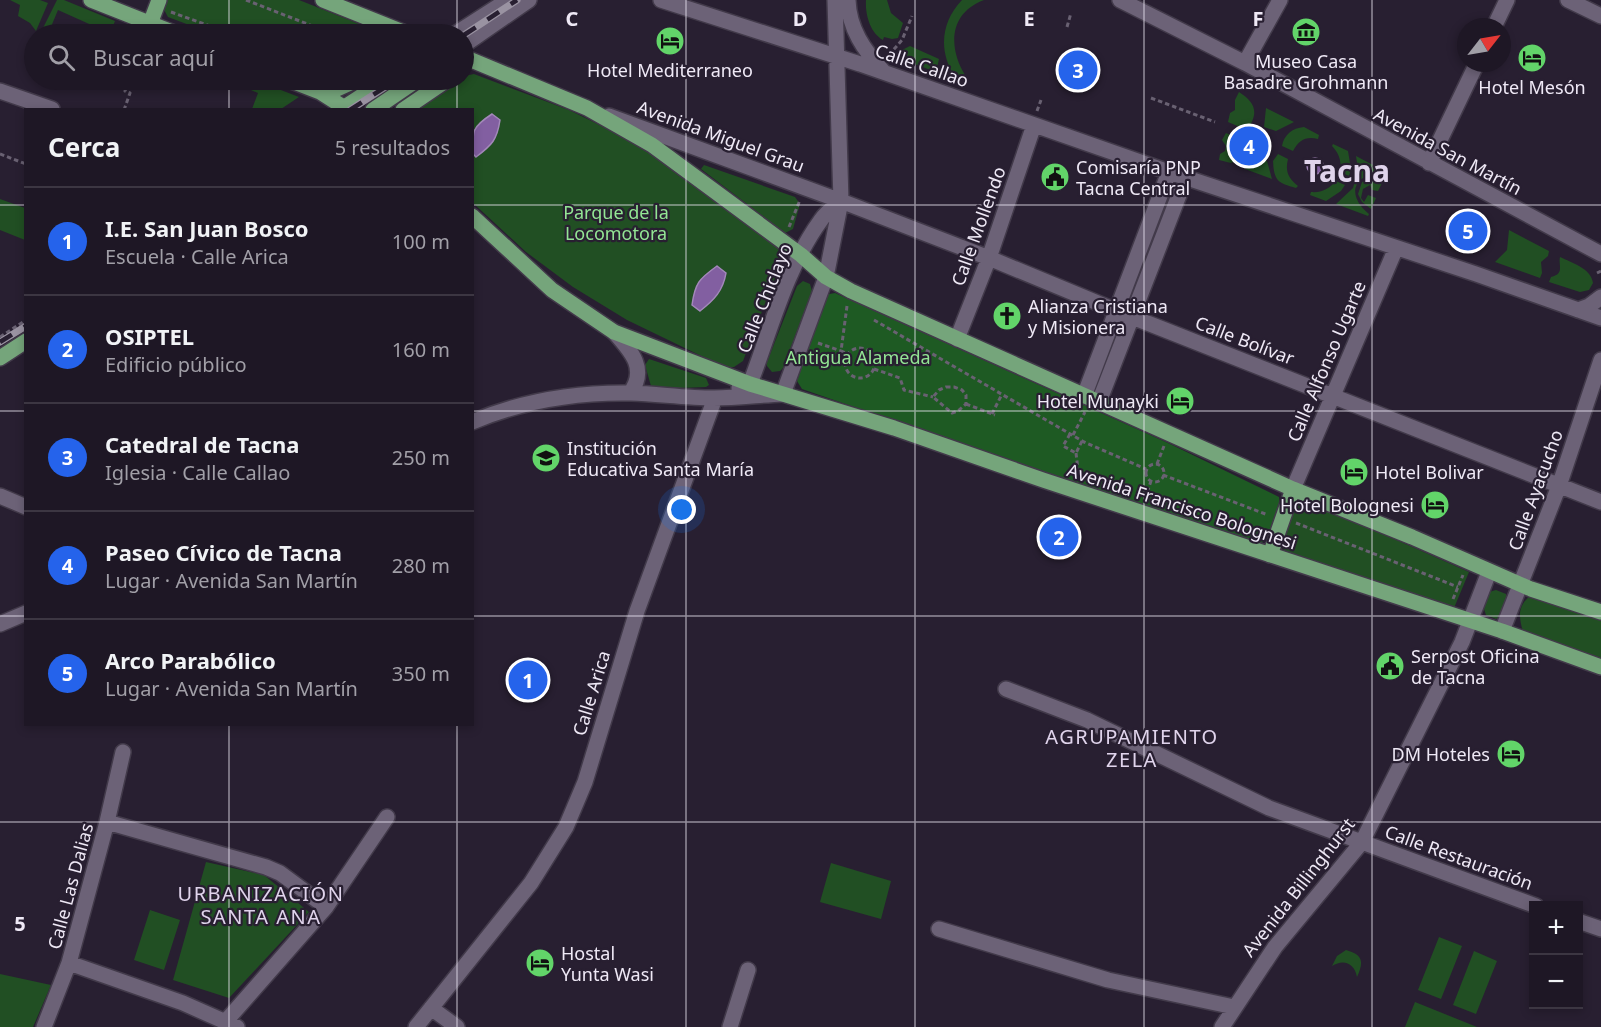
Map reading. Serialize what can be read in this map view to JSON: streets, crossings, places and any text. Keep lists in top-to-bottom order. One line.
{"streets":{"main road":["Avenida Miguel Grau","Avenida Francisco Bolognesi"],"street":["Calle Callao","Avenida San Martín","Calle Mollendo","Calle Chiclayo","Calle Bolívar","Calle Alfonso Ugarte","Calle Ayacucho","Calle Arica","Calle Restauración","Calle Las Dalias","Avenida Billinghurst"]},"crossings":[["Calle Callao","Calle Mollendo"],["Avenida Miguel Grau","Calle Chiclayo"],["Avenida Miguel Grau","Calle Bolívar"],["Calle Mollendo","Calle Bolívar"],["Calle Chiclayo","Calle Bolívar"],["Calle Chiclayo","Avenida Francisco Bolognesi"],["Calle Bolívar","Calle Alfonso Ugarte"],["Calle Bolívar","Calle Ayacucho"],["Calle Ayacucho","Avenida Francisco Bolognesi"],["Avenida Francisco Bolognesi","Avenida Billinghurst"],["Calle Restauración","Avenida Billinghurst"]],"districts":["Tacna","AGRUPAMIENTO ZELA","URBANIZACIÓN SANTA ANA"],"parks":["Parque de la Locomotora","Antigua Alameda"],"places":{"museum":["Museo Casa Basadre Grohmann"],"hotel":["Hotel Mediterraneo","Hotel Mesón","Hotel Munayki","Hotel Bolivar","Hotel Bolognesi","DM Hoteles","Hostal Yunta Wasi"],"public building":["Comisaría PNP Tacna Central","Serpost Oficina de Tacna"],"church":["Alianza Cristiana y Misionera"],"school or university":["Institución Educativa Santa María"]},"north":"top right","page":{"search":"Buscar aquí","pins":["3","4","5","2","1"],"heading":["Cerca","5 resultados"],"list":[{"mark":"1","name":"I.E. San Juan Bosco","note":"Escuela · Calle Arica","value":"100 m"},{"mark":"2","name":"OSIPTEL","note":"Edificio público","value":"160 m"},{"mark":"3","name":"Catedral de Tacna","note":"Iglesia · Calle Callao","value":"250 m"},{"mark":"4","name":"Paseo Cívico de Tacna","note":"Lugar · Avenida San Martín","value":"280 m"},{"mark":"5","name":"Arco Parabólico","note":"Lugar · Avenida San Martín","value":"350 m"}],"map_buttons":["+","−"]},"grid":{"columns":["C","D","E","F"],"rows":["5"]}}
